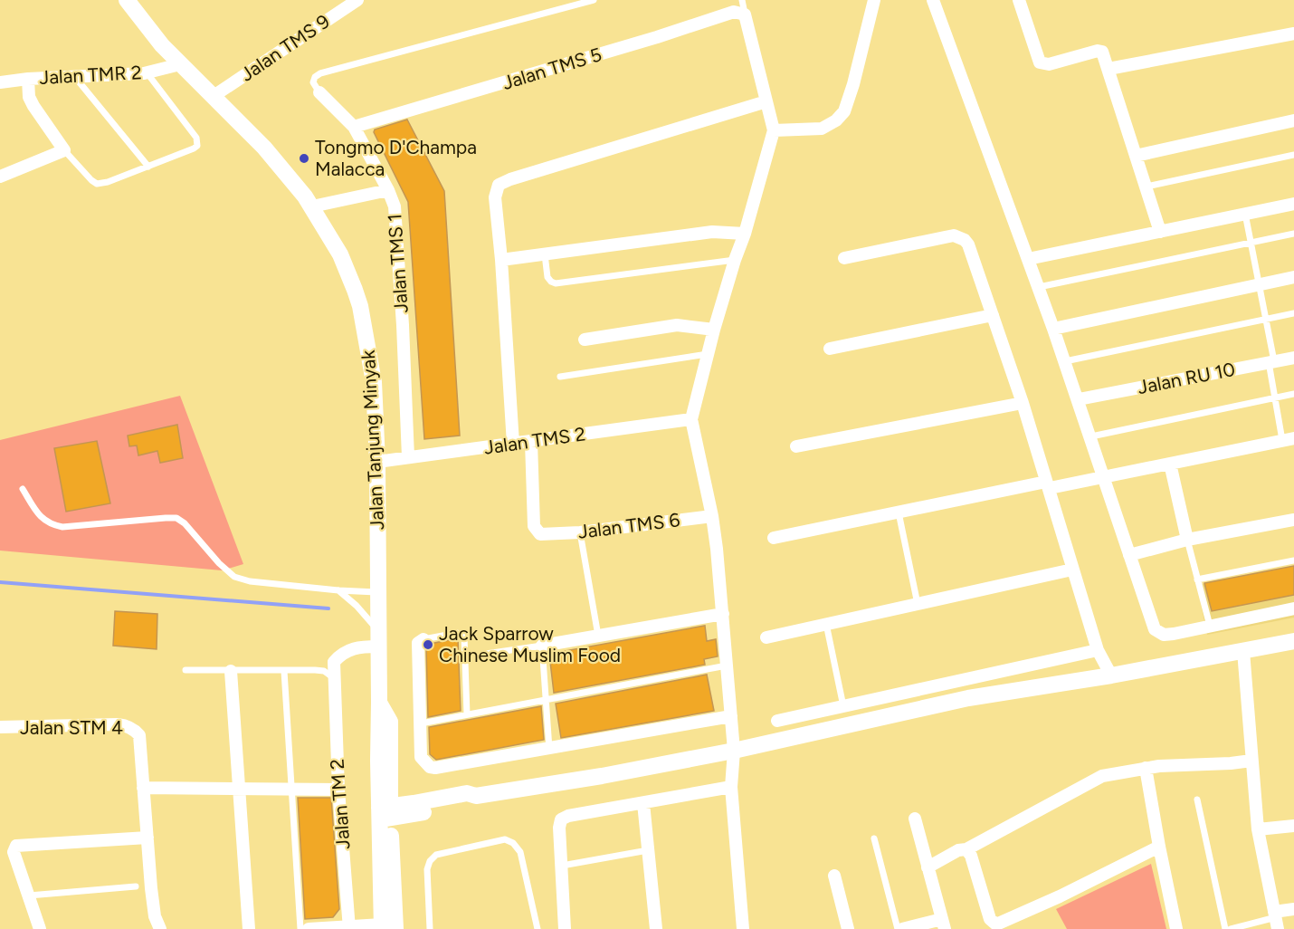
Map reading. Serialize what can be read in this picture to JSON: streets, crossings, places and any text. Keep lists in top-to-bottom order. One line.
{"streets":{"main road":["Jalan Tanjung Minyak"],"street":["Jalan TMS 9","Jalan TMS 5","Jalan TMR 2","Jalan TMS 1","Jalan RU 10","Jalan TMS 2","Jalan TMS 6","Jalan STM 4","Jalan TM 2"]},"crossings":[["Jalan TMS 9","Jalan Tanjung Minyak"],["Jalan TMS 5","Jalan TMS 1"],["Jalan TMR 2","Jalan Tanjung Minyak"],["Jalan TMS 1","Jalan TMS 2"],["Jalan Tanjung Minyak","Jalan TMS 2"],["Jalan Tanjung Minyak","Jalan TM 2"],["Jalan TMS 2","Jalan TMS 6"]],"places":["Tongmo D'Champa Malacca","Jack Sparrow Chinese Muslim Food"]}
